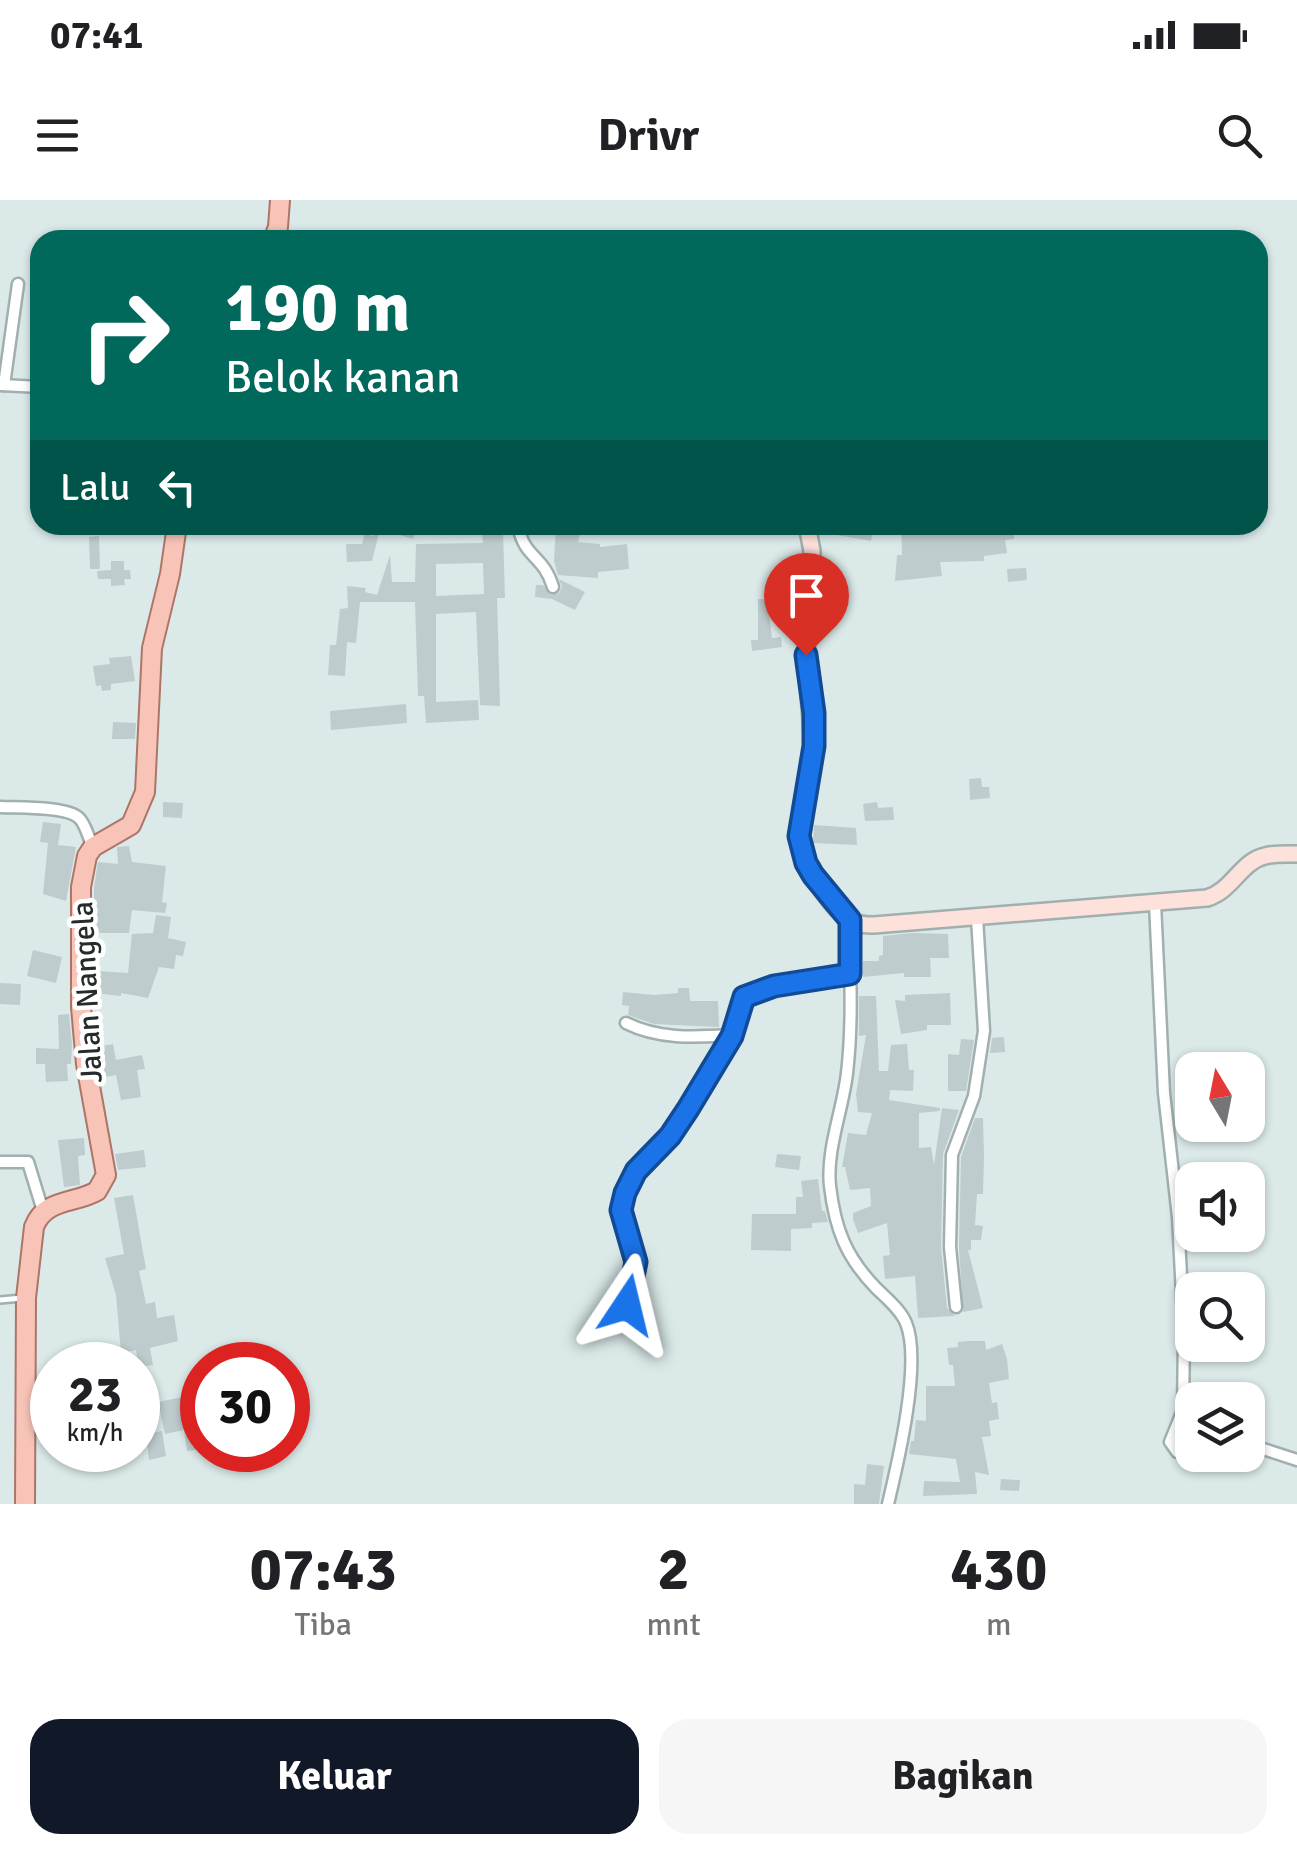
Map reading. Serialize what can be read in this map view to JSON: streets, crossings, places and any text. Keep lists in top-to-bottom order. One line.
{"streets":{"main road":["Jalan Nangela"]},"north":"top","page":{"status":"07:41","header":"Drivr","turn":["190 m","Belok kanan"],"then":"Lalu","speed":"23 km/h","limit":"30","eta":["07:43","Tiba","2","mnt","430","m"],"buttons":["Keluar","Bagikan"]}}
